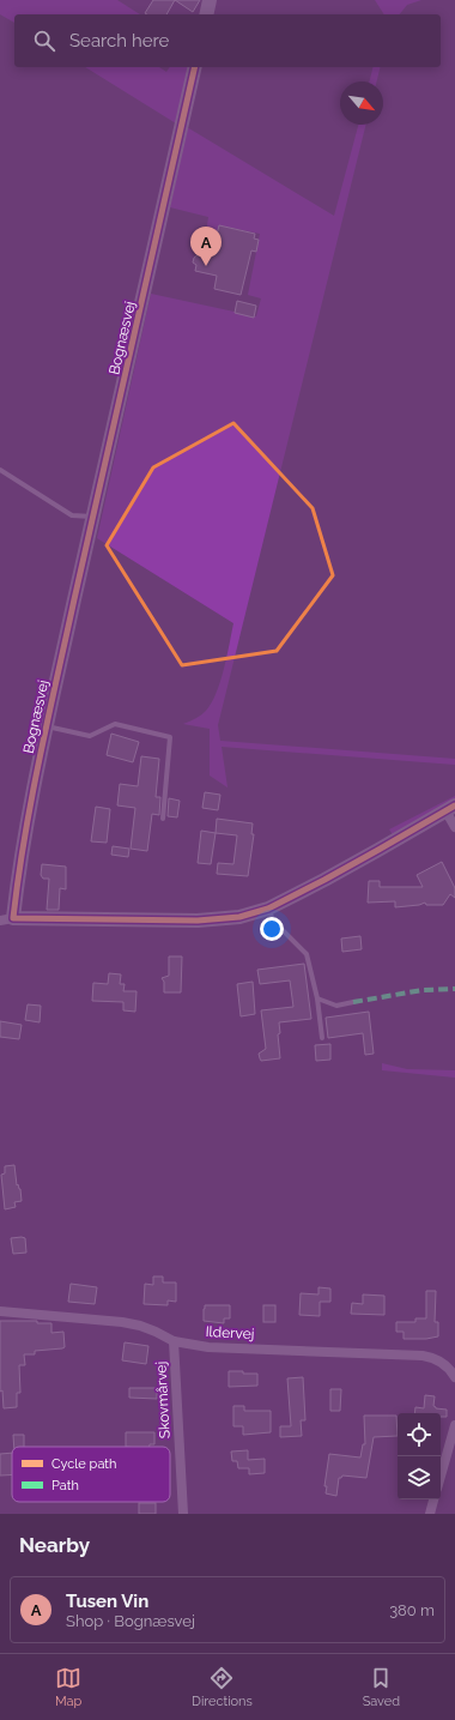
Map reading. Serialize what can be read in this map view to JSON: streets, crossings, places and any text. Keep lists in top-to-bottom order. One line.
{"streets":{"street":["Bognæsvej","Ildervej","Skovmårvej"]},"crossings":[["Ildervej","Skovmårvej"]],"legend":["Cycle path","Path"],"north":"bottom right","page":{"search":"Search here","pins":"A","heading":"Nearby","list":[{"mark":"A","name":"Tusen Vin","note":"Shop · Bognæsvej","value":"380 m"}],"nav":["Map","Directions","Saved"]}}
